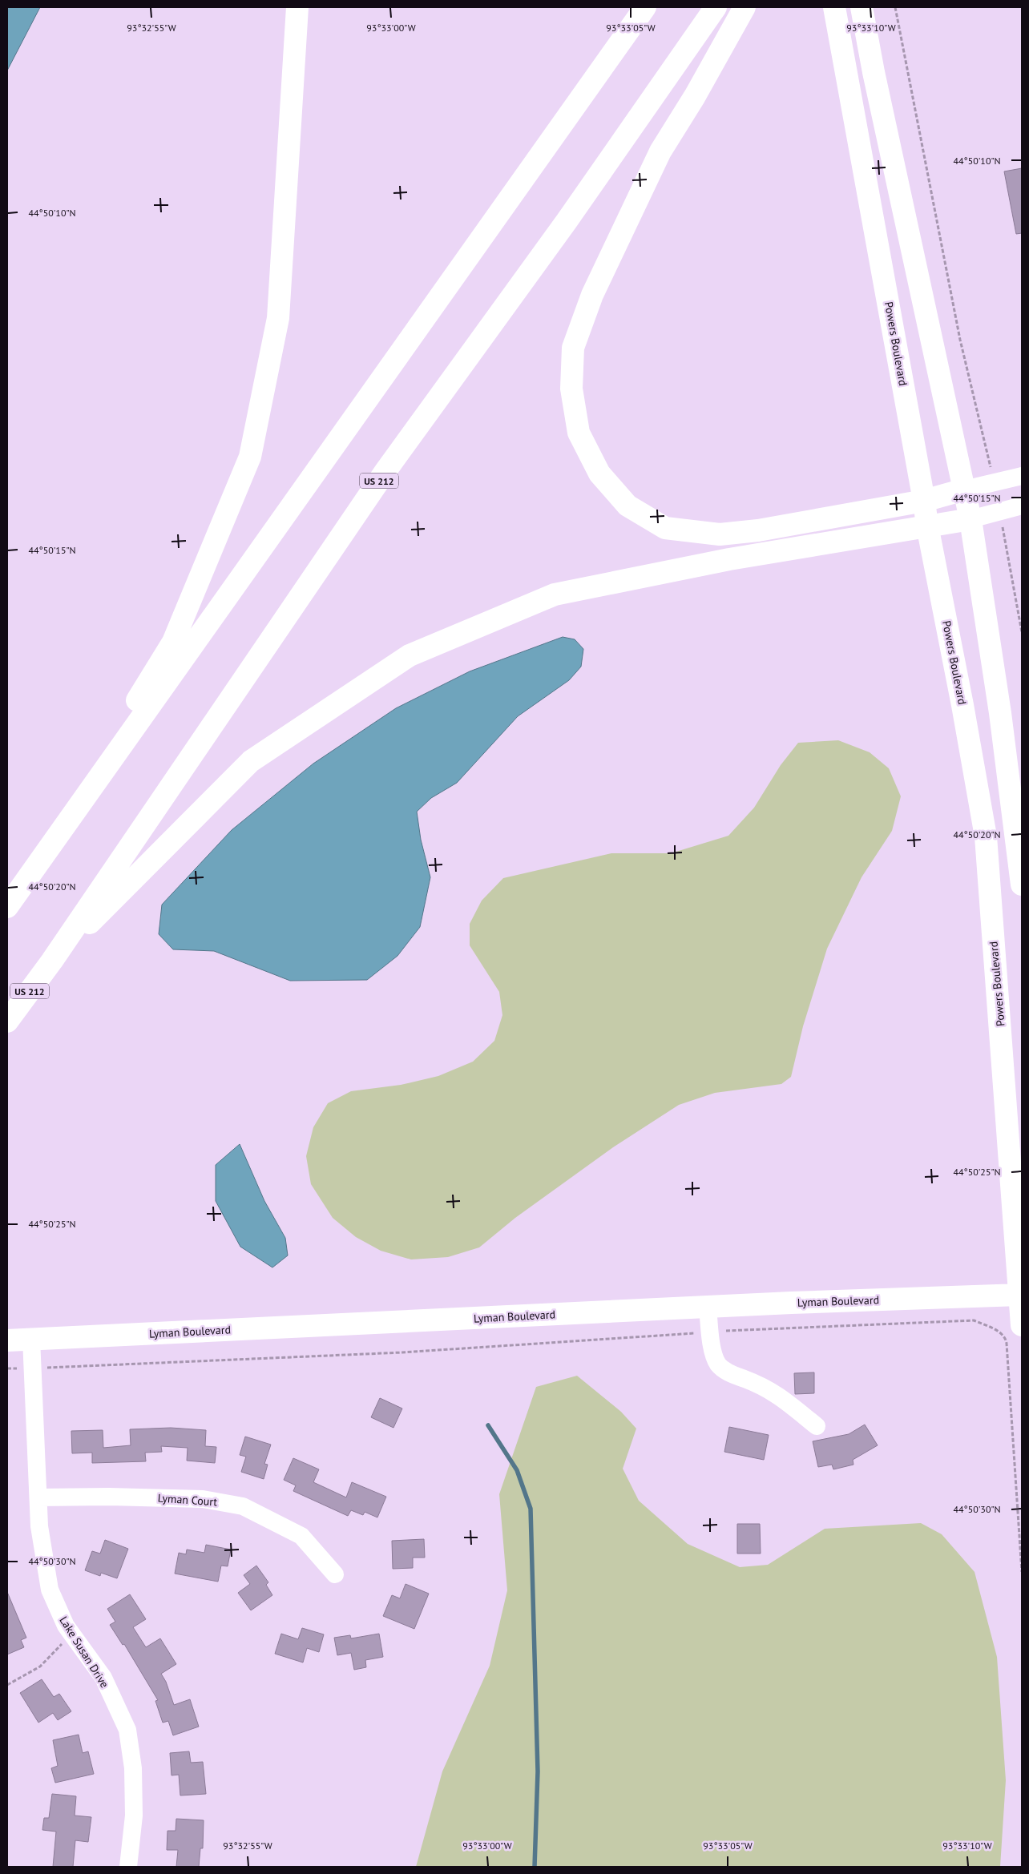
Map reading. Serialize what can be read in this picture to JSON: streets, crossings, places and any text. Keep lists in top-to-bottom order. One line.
{"streets":{"main road":["Powers Boulevard","US 212","Lyman Boulevard"],"street":["Lyman Court","Lake Susan Drive"]},"crossings":[["Powers Boulevard","Lyman Boulevard"],["Lyman Boulevard","Lake Susan Drive"],["Lyman Court","Lake Susan Drive"]],"coordinates":["93°32'55\"W","93°33'00\"W","93°33'05\"W","93°33'10\"W","44°50'10\"N","44°50'15\"N","44°50'20\"N","44°50'25\"N","44°50'30\"N"]}
